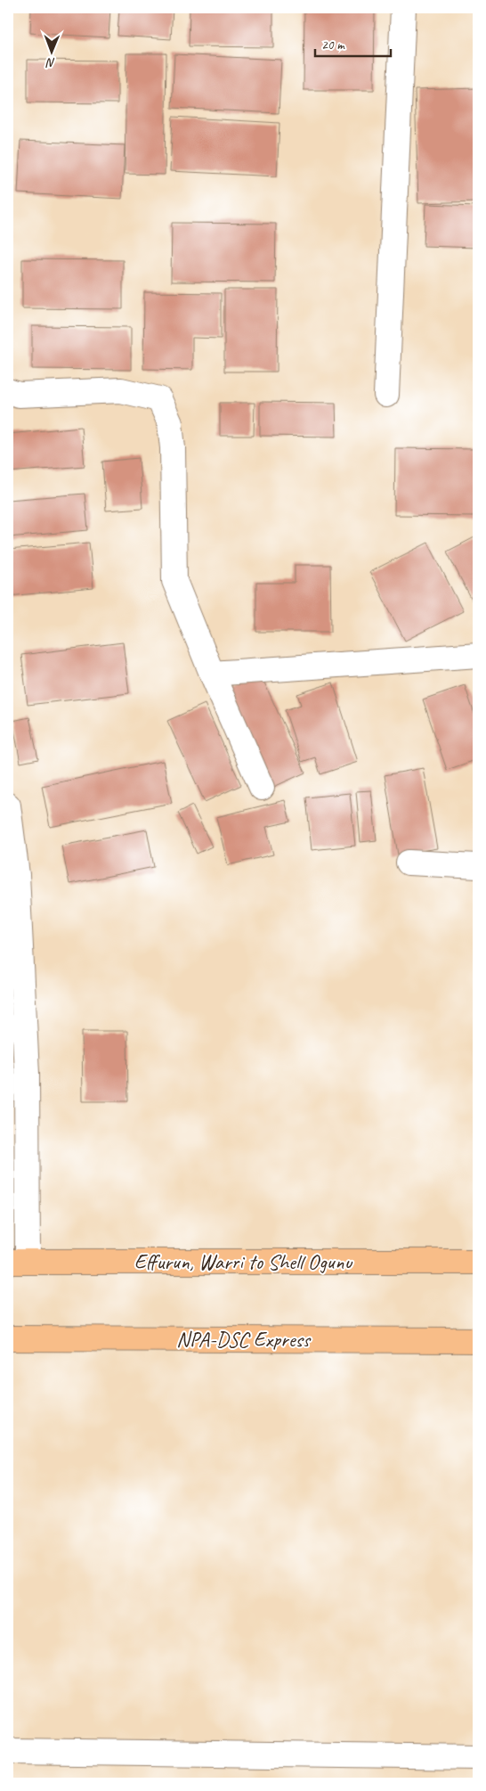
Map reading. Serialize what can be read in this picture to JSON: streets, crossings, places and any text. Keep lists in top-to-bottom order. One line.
{"streets":{"main road":["Effurun, Warri to Shell Ogunu","NPA-DSC Express"]},"scale_bar":"20 m","north":"bottom"}
